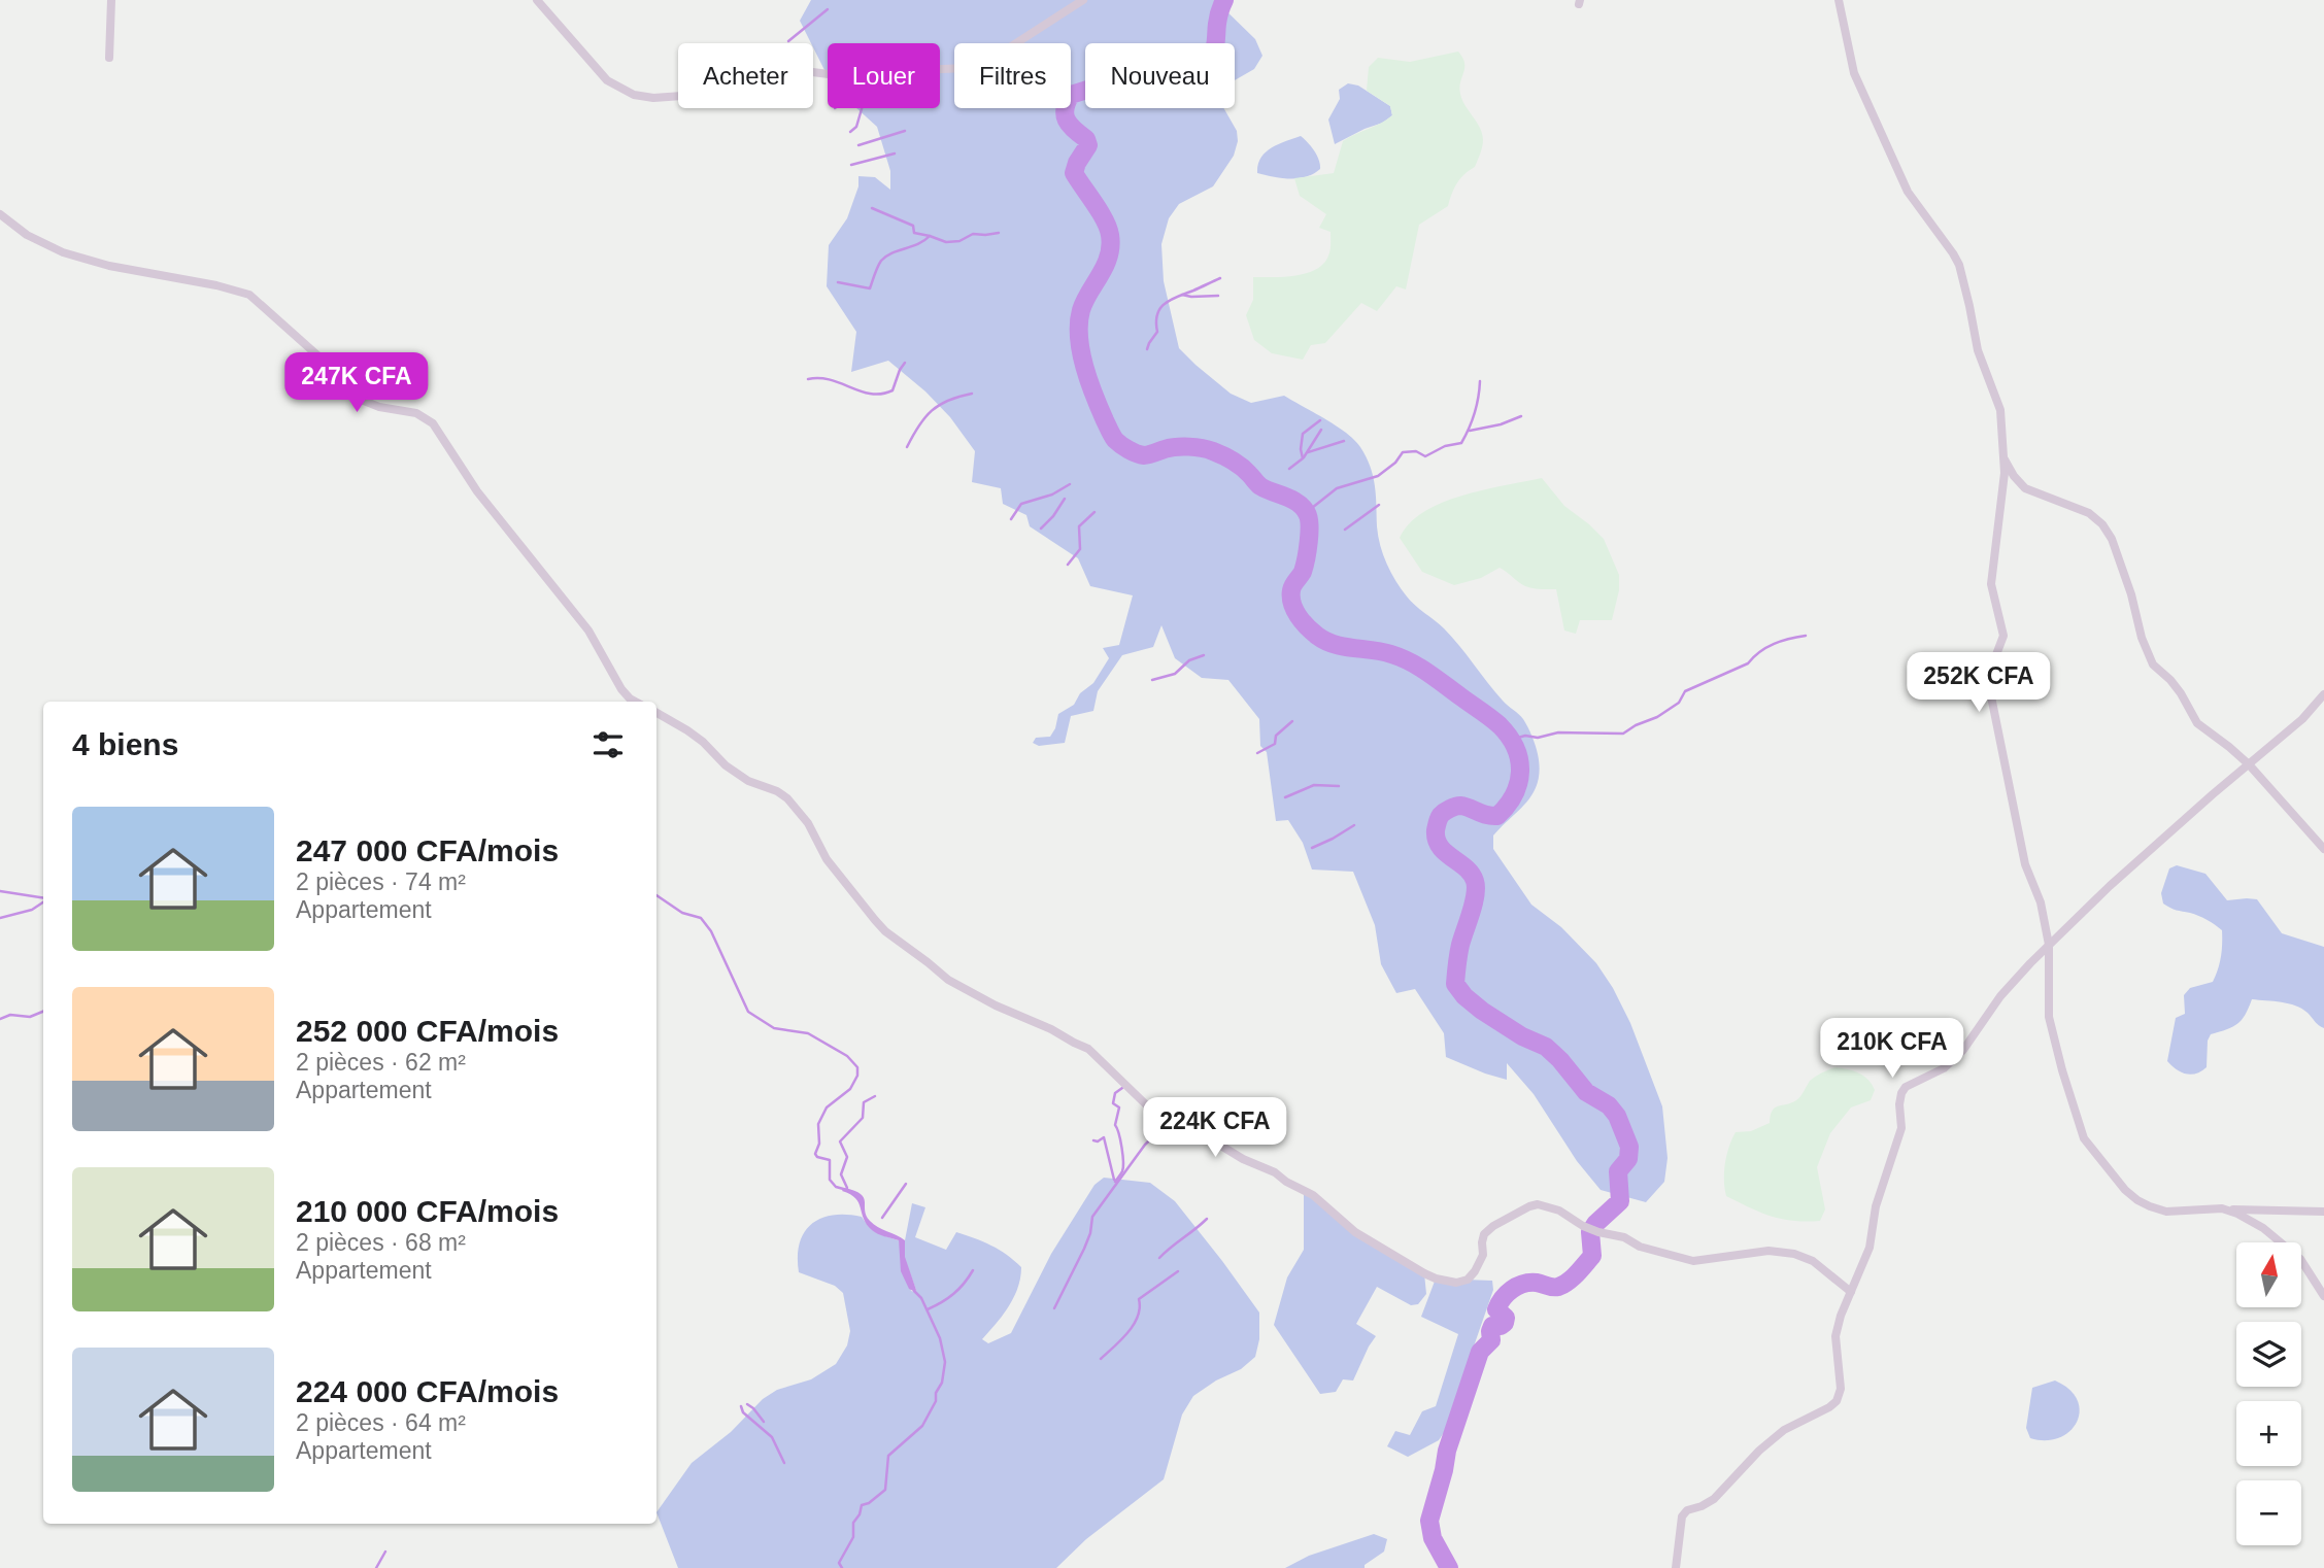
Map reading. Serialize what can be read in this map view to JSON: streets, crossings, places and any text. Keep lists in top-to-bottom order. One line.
{"north":"top","page":{"chip":["Acheter","Louer","Filtres","Nouveau"],"price":["247K CFA","252K CFA","210K CFA","224K CFA"],"heading":"4 biens","list":[{"name":"247 000 CFA/mois","note":"2 pièces · 74 m² · Appartement"},{"name":"252 000 CFA/mois","note":"2 pièces · 62 m² · Appartement"},{"name":"210 000 CFA/mois","note":"2 pièces · 68 m² · Appartement"},{"name":"224 000 CFA/mois","note":"2 pièces · 64 m² · Appartement"}],"map_buttons":["+","−"]}}
